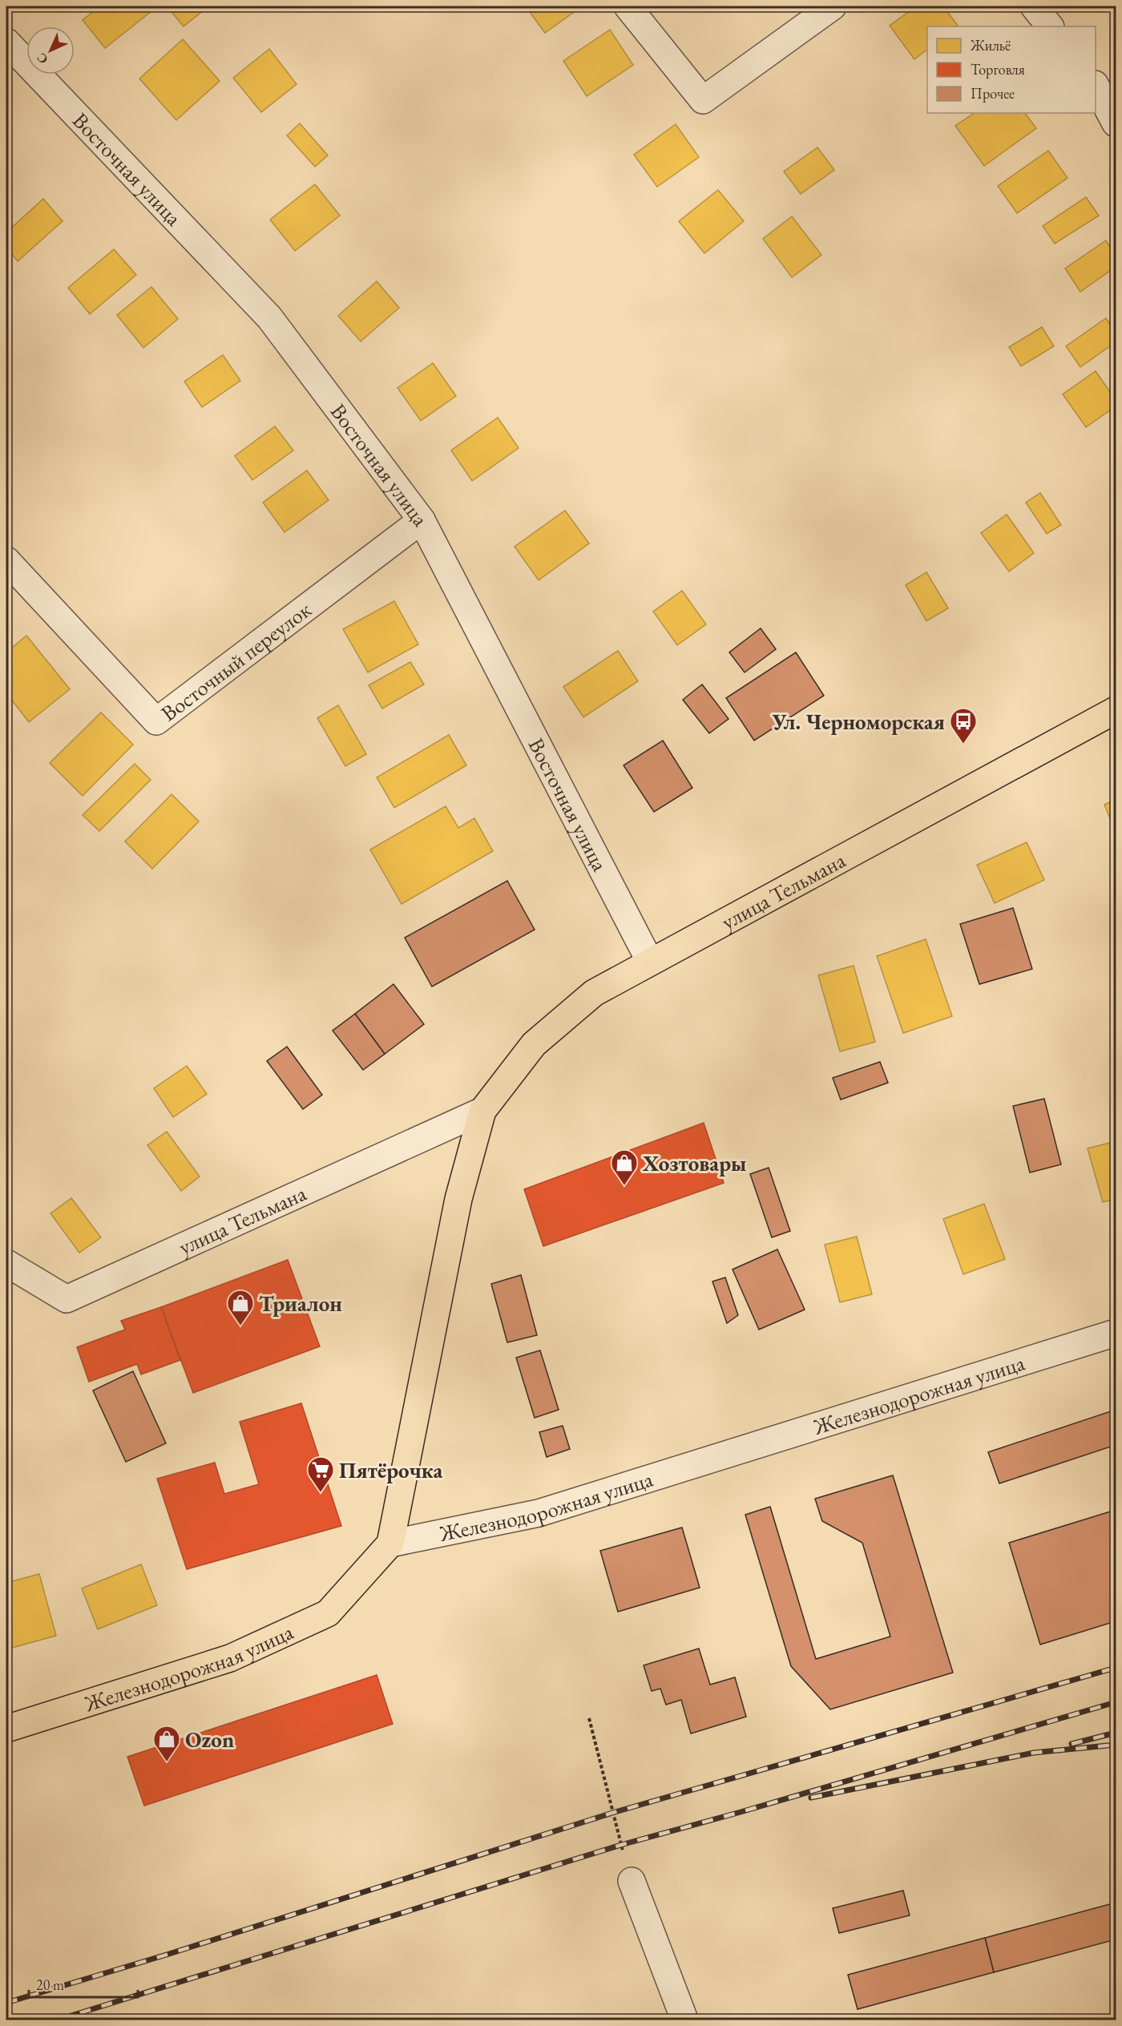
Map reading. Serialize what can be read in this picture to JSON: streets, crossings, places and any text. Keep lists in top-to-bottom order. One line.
{"streets":{"main road":["улица Тельмана","Железнодорожная улица"],"street":["Восточная улица","Восточный переулок"]},"crossings":[["Восточная улица","Восточный переулок"],["Восточная улица","улица Тельмана"],["улица Тельмана","Железнодорожная улица"]],"places":{"bus stop":["Ул. Черноморская"],"shop":["Хозтовары","Триалон","Ozon"],"supermarket":["Пятёрочка"]},"legend":["Жильё","Торговля","Прочее"],"scale_bar":"20 m","north":"bottom left"}
